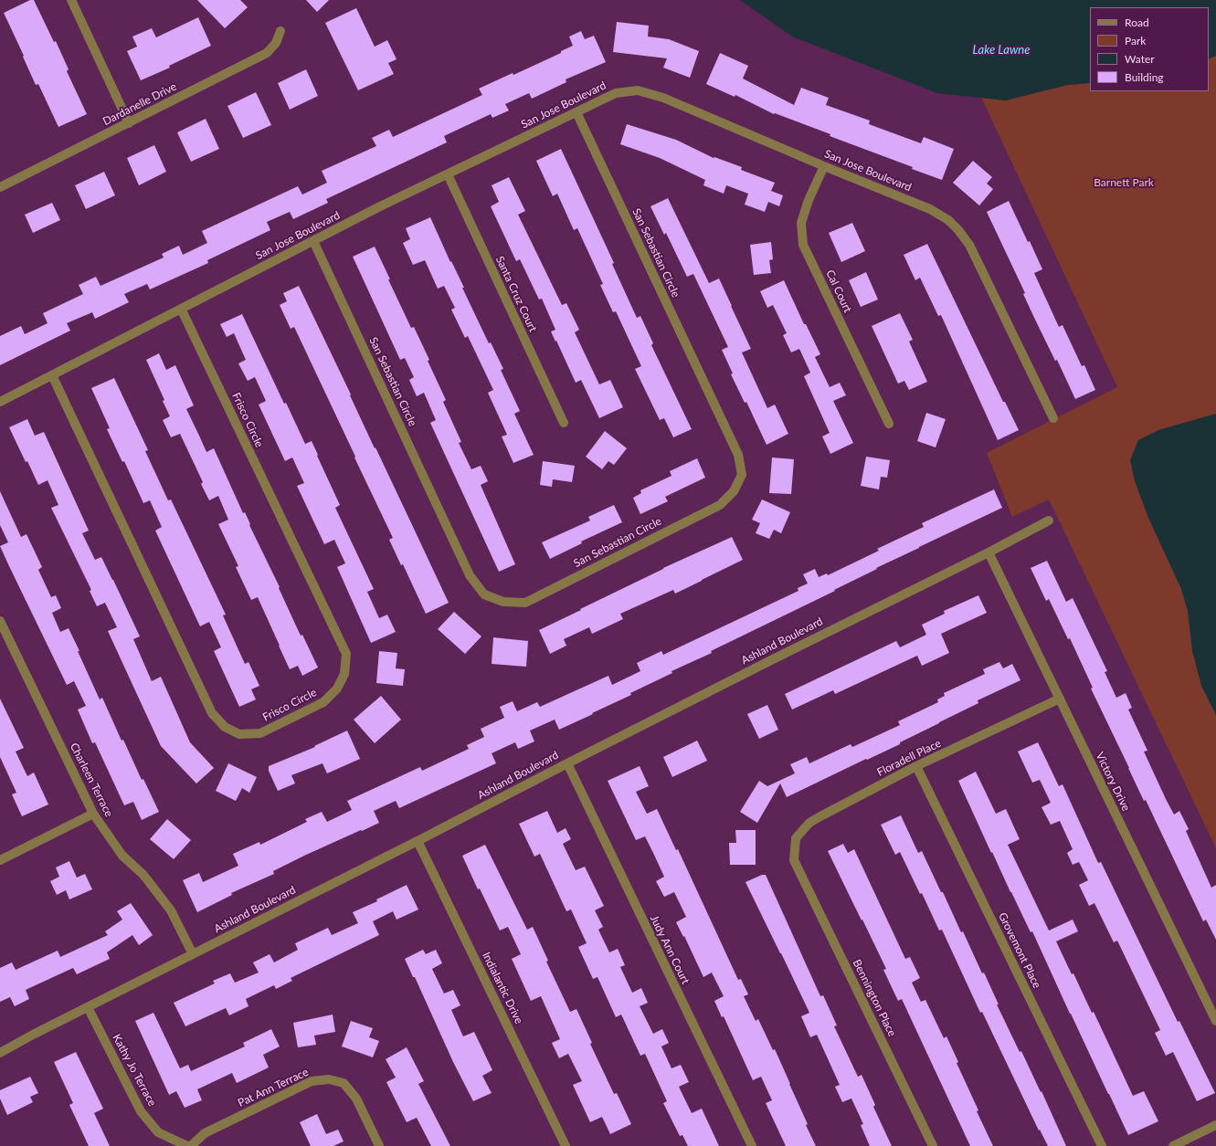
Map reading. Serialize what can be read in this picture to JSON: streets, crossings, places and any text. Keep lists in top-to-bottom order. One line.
{"streets":{"street":["Dardanelle Drive","San Jose Boulevard","San Sebastian Circle","Cal Court","Santa Cruz Court","Frisco Circle","Ashland Boulevard","Floradell Place","Charleen Terrace","Victory Drive","Judy Ann Court","Grovemont Place","Indialantic Drive","Bennington Place","Kathy Jo Terrace","Pat Ann Terrace"]},"crossings":[["San Jose Boulevard","San Sebastian Circle"],["San Jose Boulevard","Cal Court"],["San Jose Boulevard","Santa Cruz Court"],["San Jose Boulevard","Frisco Circle"],["Ashland Boulevard","Charleen Terrace"],["Ashland Boulevard","Victory Drive"],["Ashland Boulevard","Judy Ann Court"],["Ashland Boulevard","Indialantic Drive"],["Ashland Boulevard","Kathy Jo Terrace"],["Floradell Place","Victory Drive"],["Floradell Place","Grovemont Place"],["Floradell Place","Bennington Place"]],"water":["Lake Lawne"],"parks":["Barnett Park"],"legend":["Road","Park","Water","Building"]}
